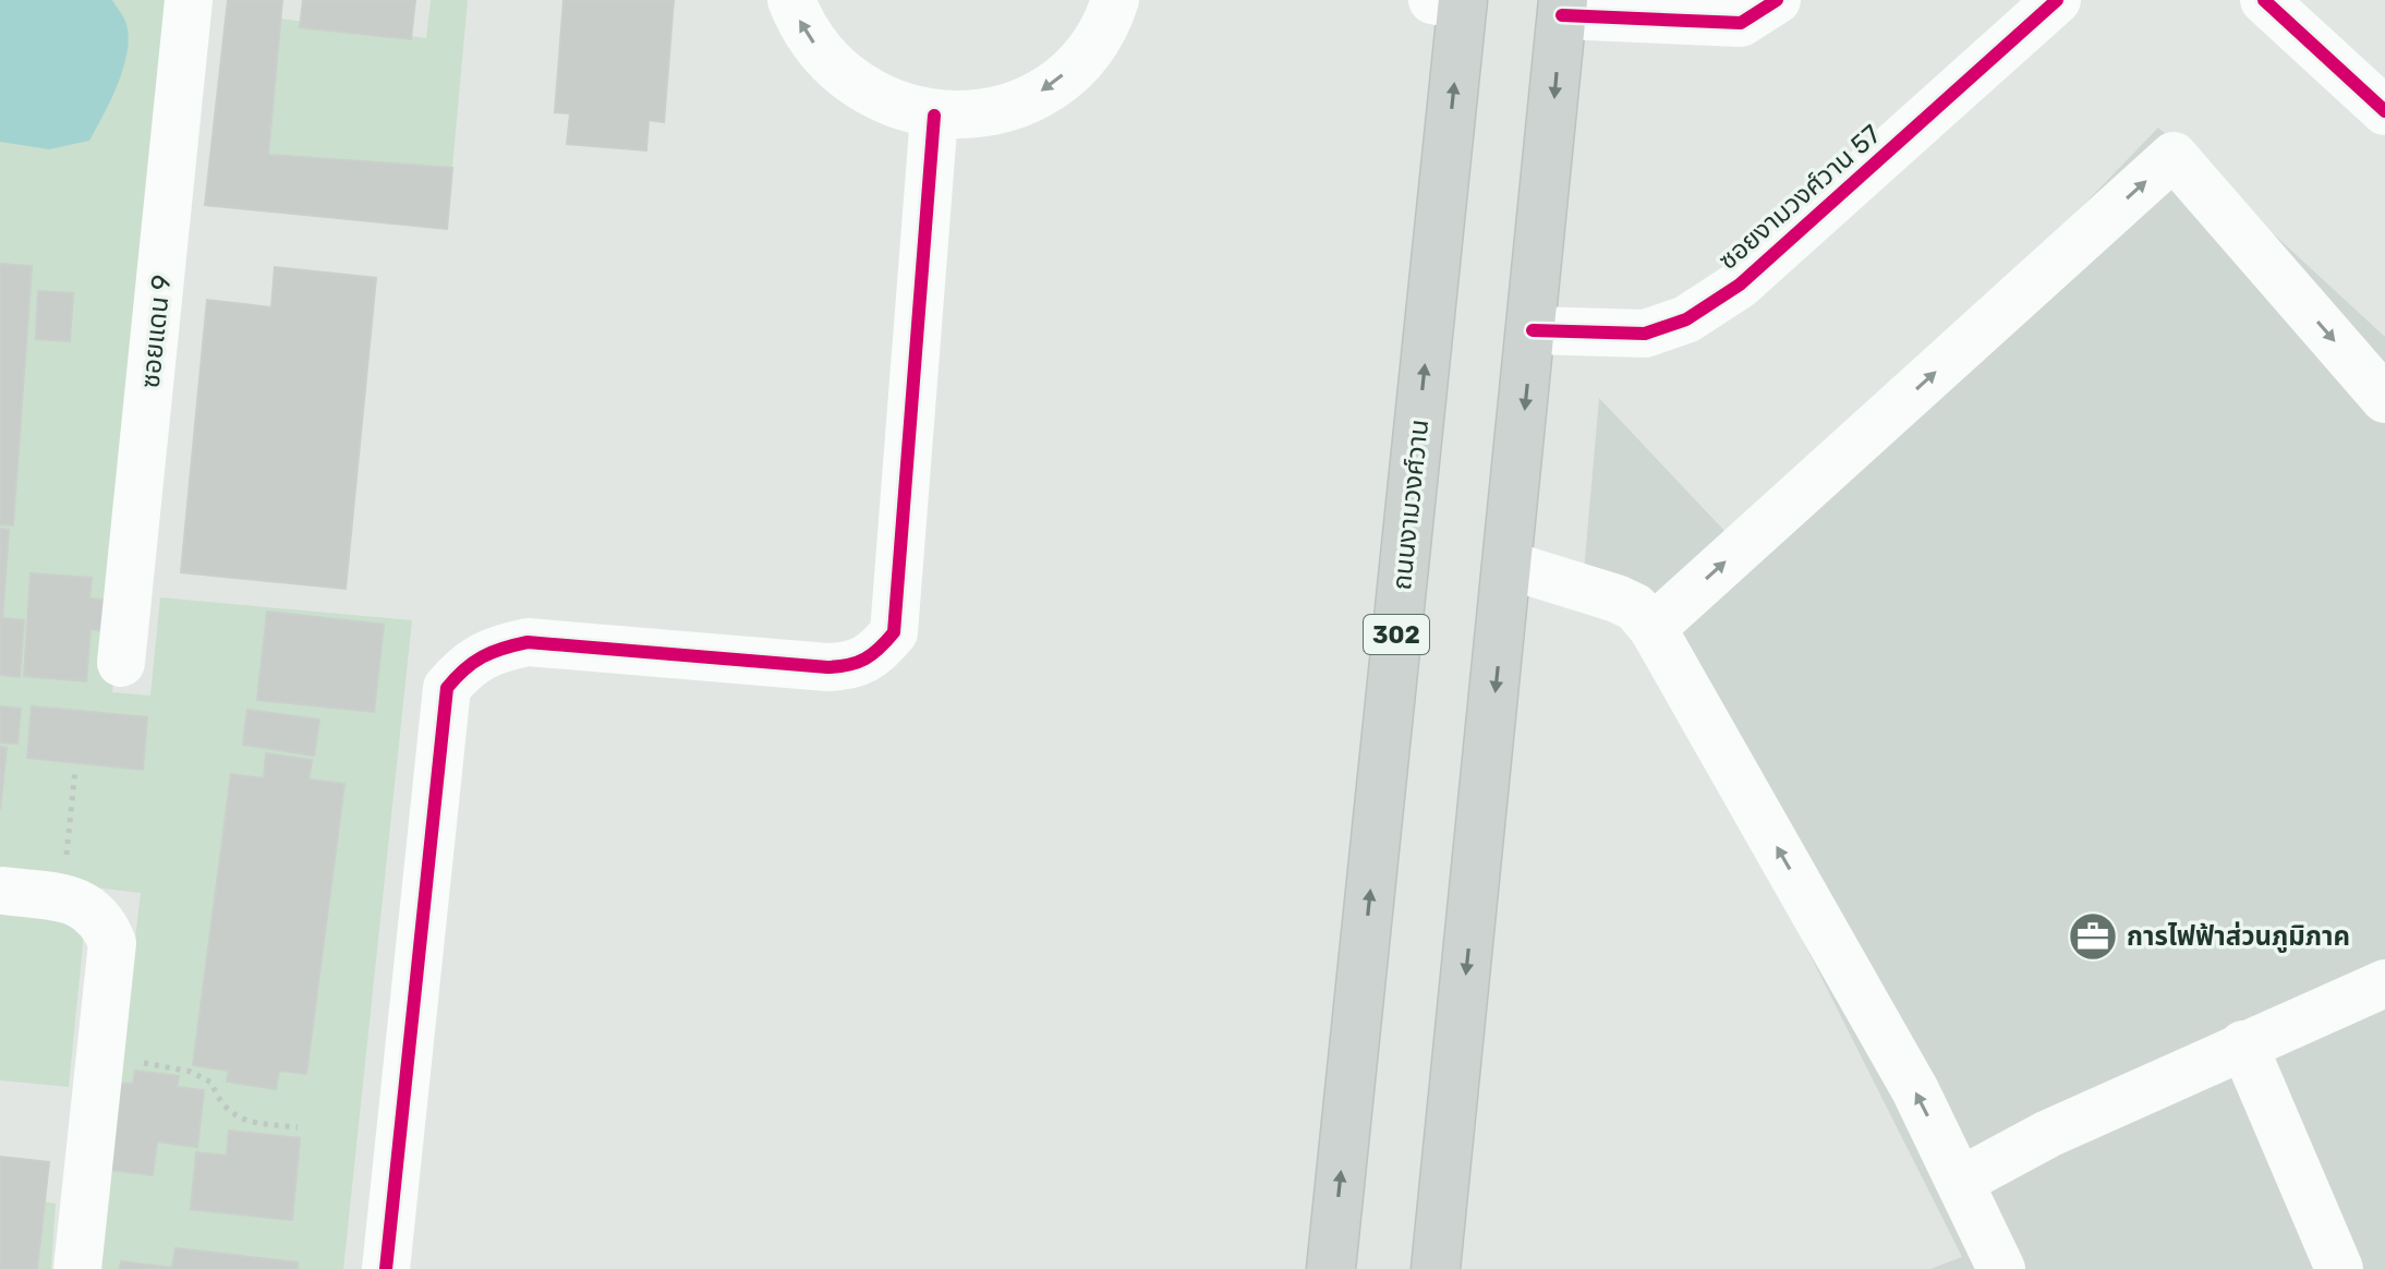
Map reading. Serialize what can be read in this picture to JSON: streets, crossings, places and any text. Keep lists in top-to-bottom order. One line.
{"streets":{"main road":["ถนนงามวงศ์วาน","302"],"street":["ซอยงามวงศ์วาน 57","ซอยแดน 9"]},"places":{"office":["การไฟฟ้าส่วนภูมิภาค"]}}
